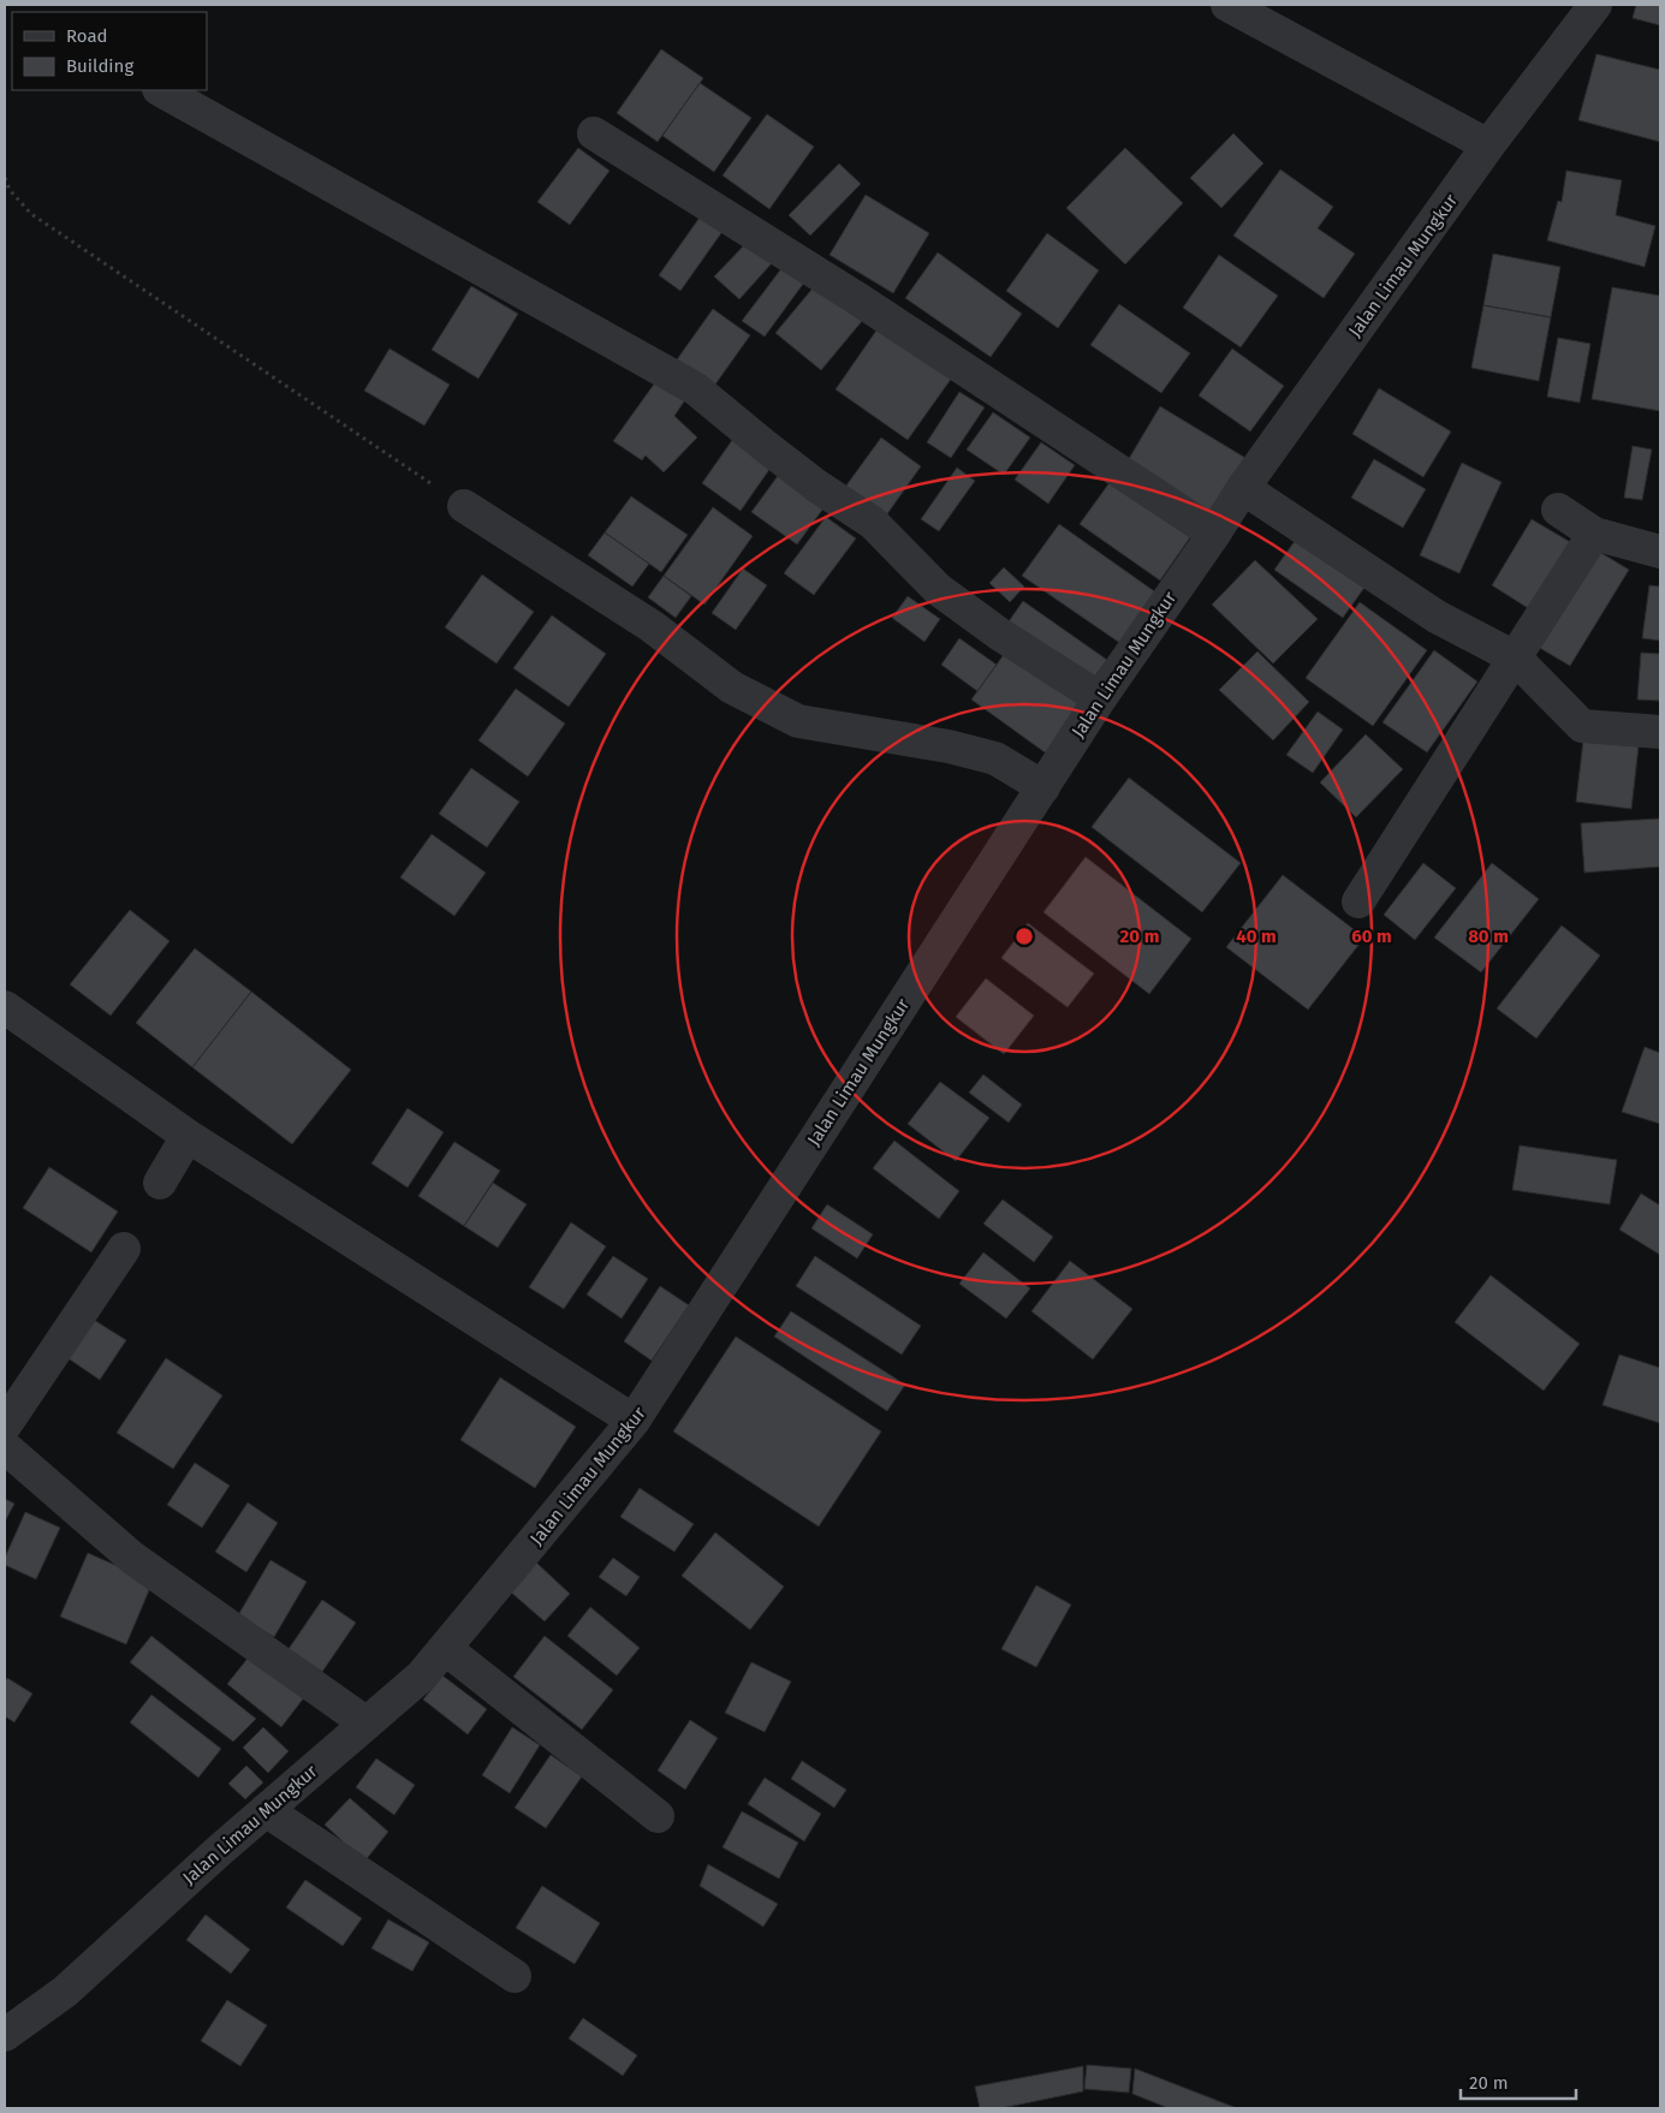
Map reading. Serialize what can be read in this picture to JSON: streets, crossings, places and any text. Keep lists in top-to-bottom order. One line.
{"streets":{"street":["Jalan Limau Mungkur"]},"legend":["Road","Building"],"scale_bar":"20 m","rings":["20 m","40 m","60 m","80 m"]}
